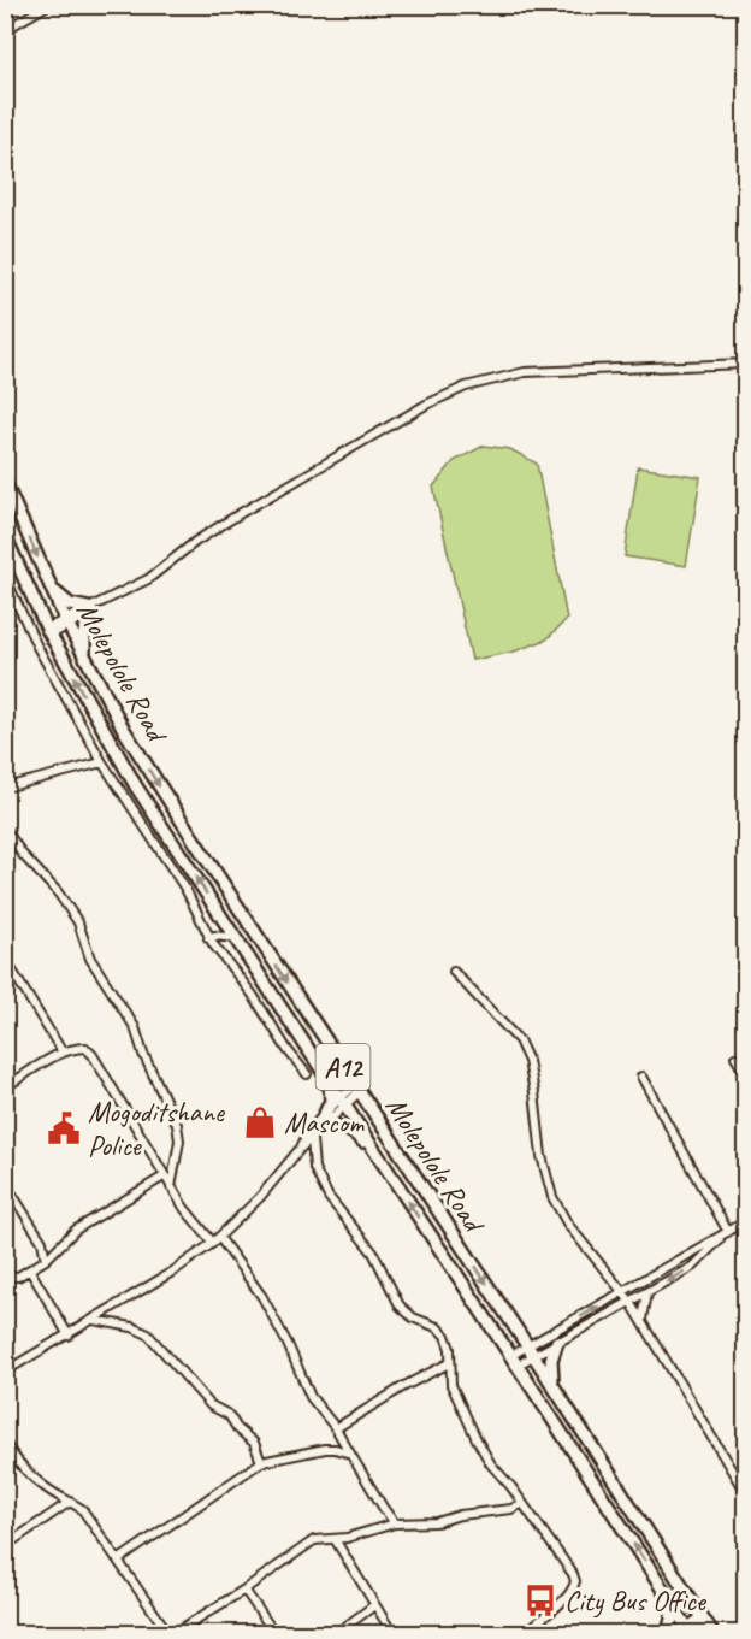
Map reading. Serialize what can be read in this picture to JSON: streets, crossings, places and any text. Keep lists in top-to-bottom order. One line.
{"streets":{"main road":["Molepolole Road","A12"]},"places":{"shop":["Mascom"],"public building":["Mogoditshane Police"],"bus stop":["City Bus Office"]}}
